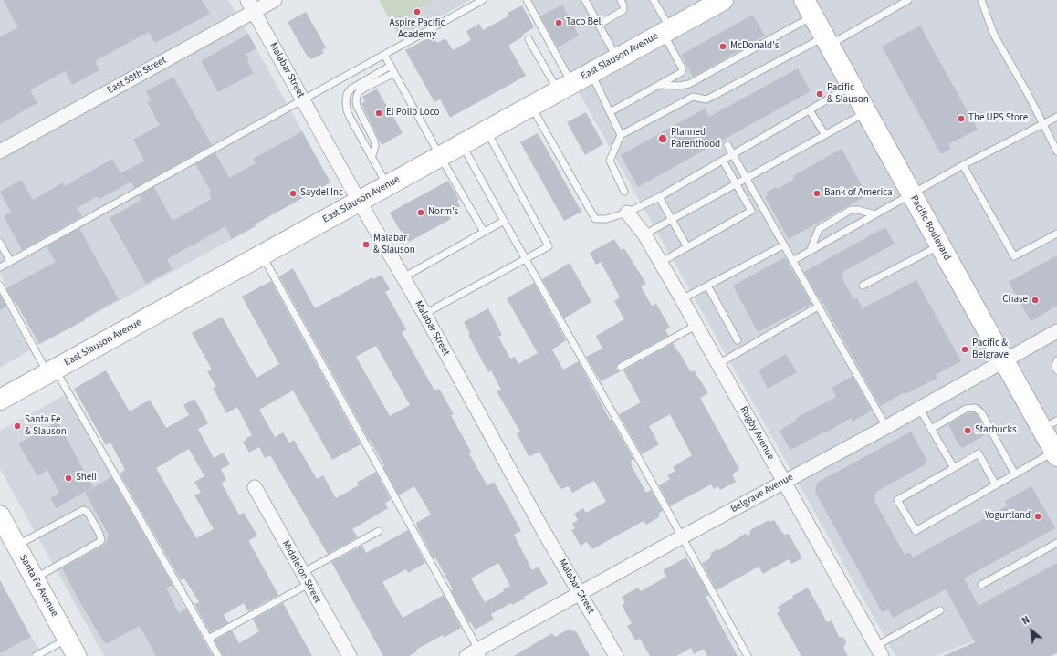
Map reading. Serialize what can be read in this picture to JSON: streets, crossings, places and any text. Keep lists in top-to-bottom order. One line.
{"streets":{"main road":["East Slauson Avenue","Pacific Boulevard","Santa Fe Avenue"],"street":["Malabar Street","East 58th Street","Rugby Avenue","Belgrave Avenue","Middleton Street"]},"crossings":[["East Slauson Avenue","Malabar Street"],["Malabar Street","East 58th Street"],["Malabar Street","Belgrave Avenue"],["Pacific Boulevard","Belgrave Avenue"],["Rugby Avenue","Belgrave Avenue"]],"places":["Aspire Pacific Academy","Taco Bell","McDonald's","Pacific & Slauson","El Pollo Loco","The UPS Store","Planned Parenthood","Saydel Inc","Bank of America","Norm's","Malabar & Slauson","Chase","Pacific & Belgrave","Santa Fe & Slauson","Starbucks","Shell","Yogurtland"],"north":"top left"}
